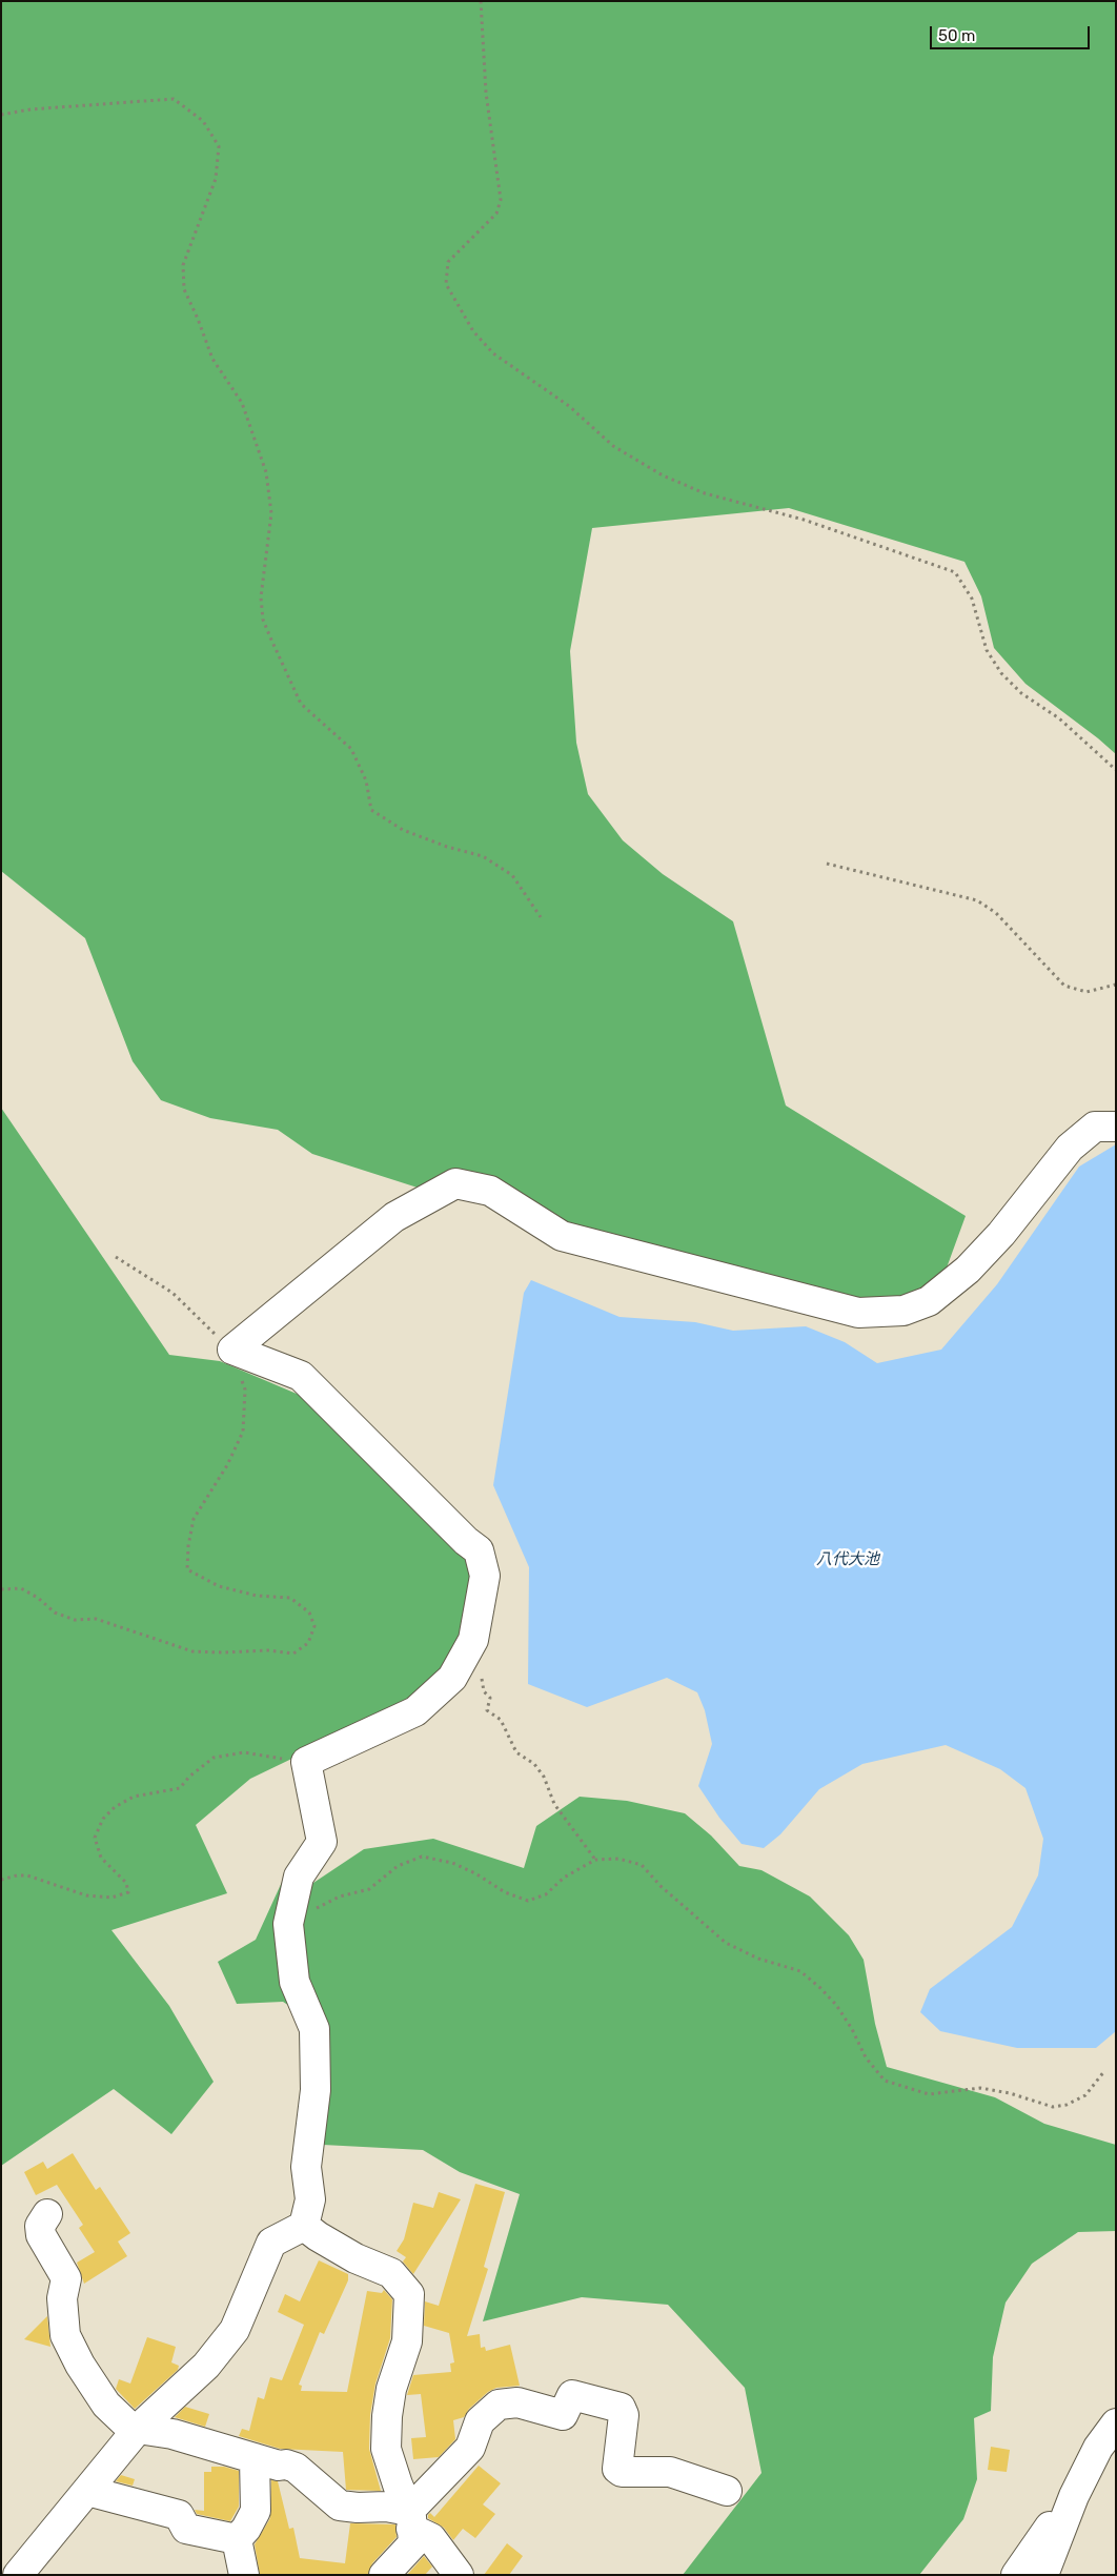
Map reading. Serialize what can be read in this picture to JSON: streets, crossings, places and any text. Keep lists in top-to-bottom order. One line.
{"water":["八代大池"],"scale_bar":"50 m"}
